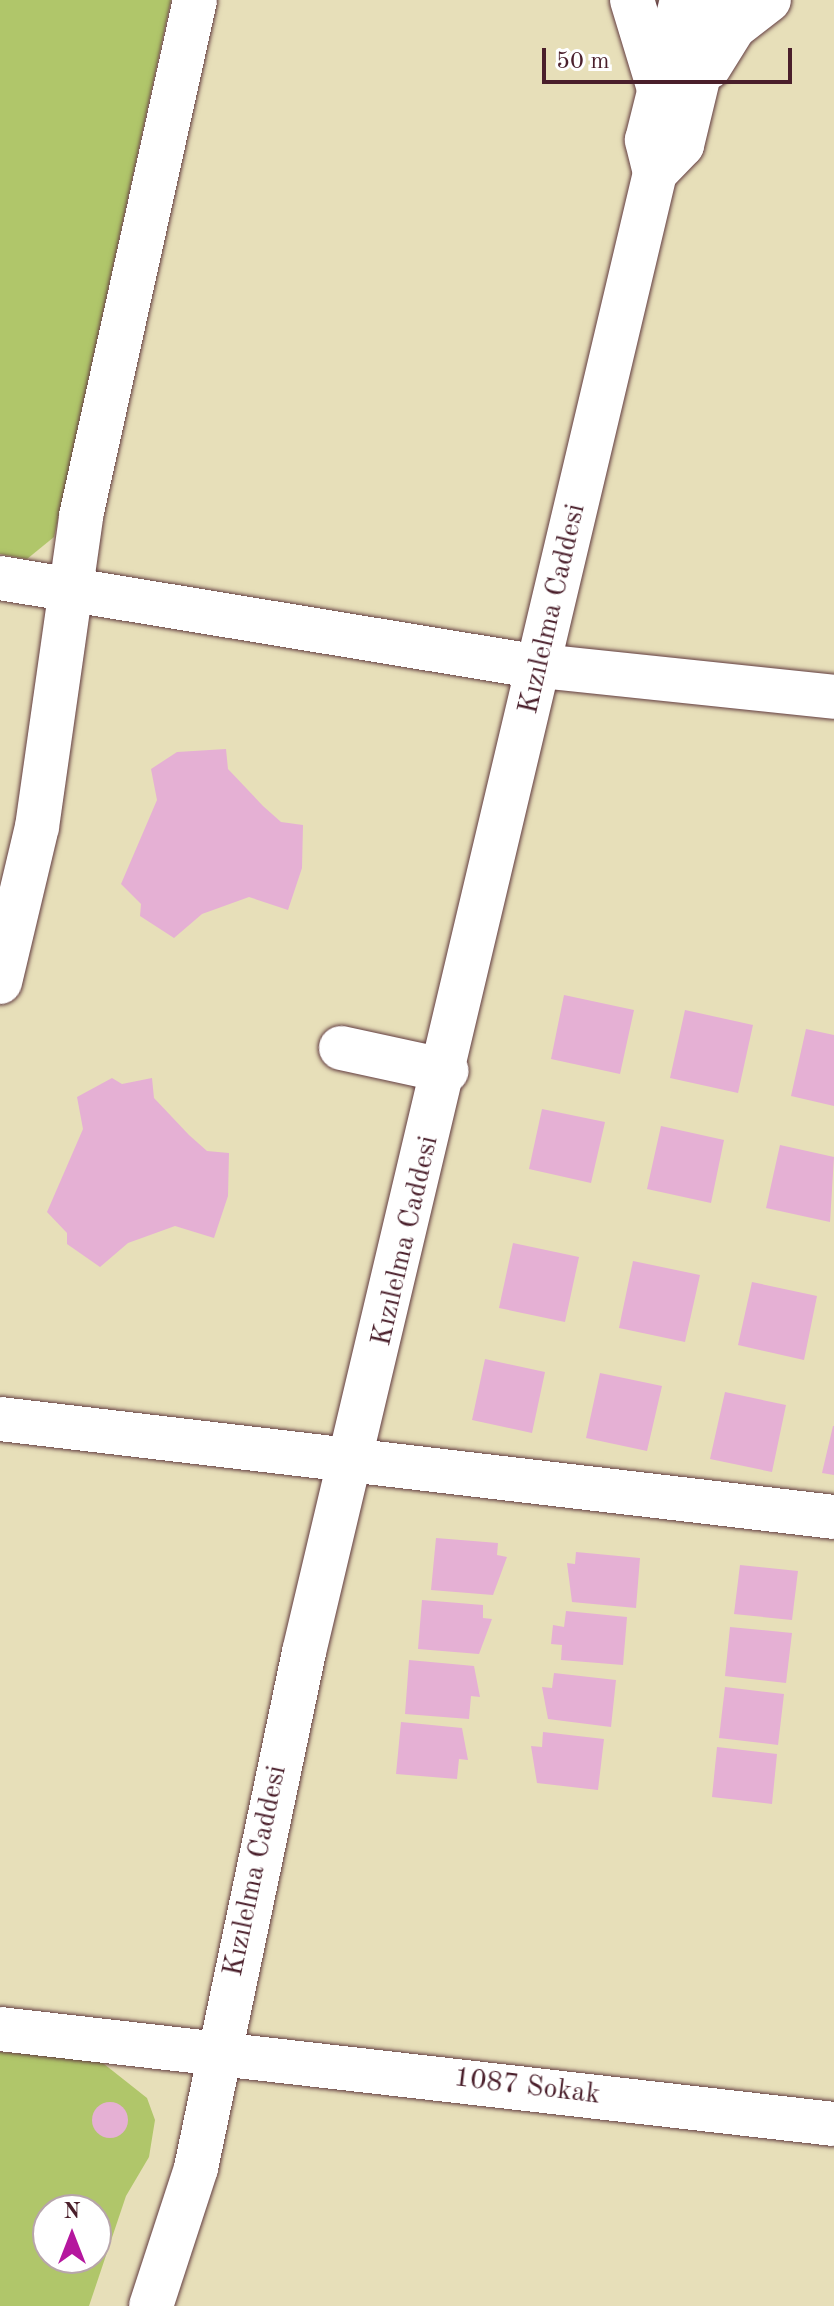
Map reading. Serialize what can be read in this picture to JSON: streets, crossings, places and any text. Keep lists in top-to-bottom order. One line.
{"streets":{"street":["Kızılelma Caddesi","1087 Sokak"]},"crossings":[["Kızılelma Caddesi","1087 Sokak"]],"scale_bar":"50 m","north":"top"}
